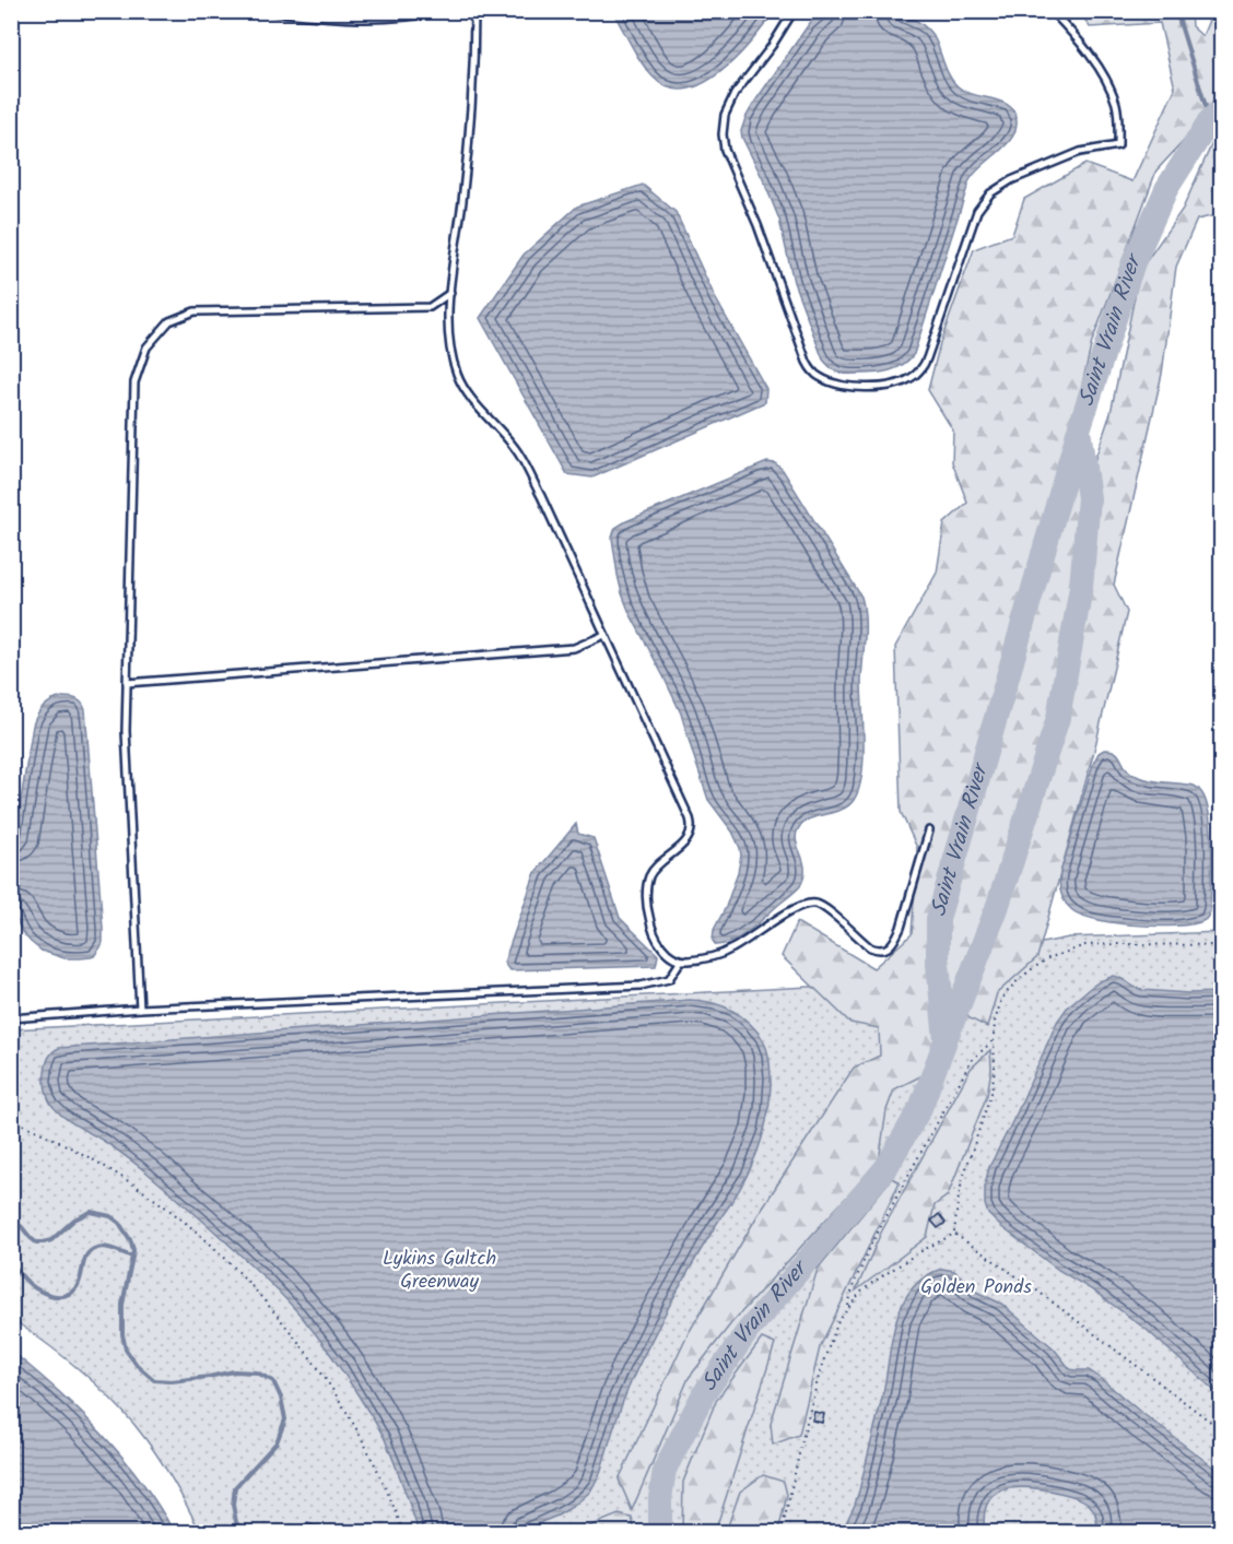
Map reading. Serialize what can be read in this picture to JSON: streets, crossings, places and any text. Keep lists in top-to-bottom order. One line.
{"water":["Saint Vrain River"],"parks":["Lykins Gultch Greenway","Golden Ponds"]}
